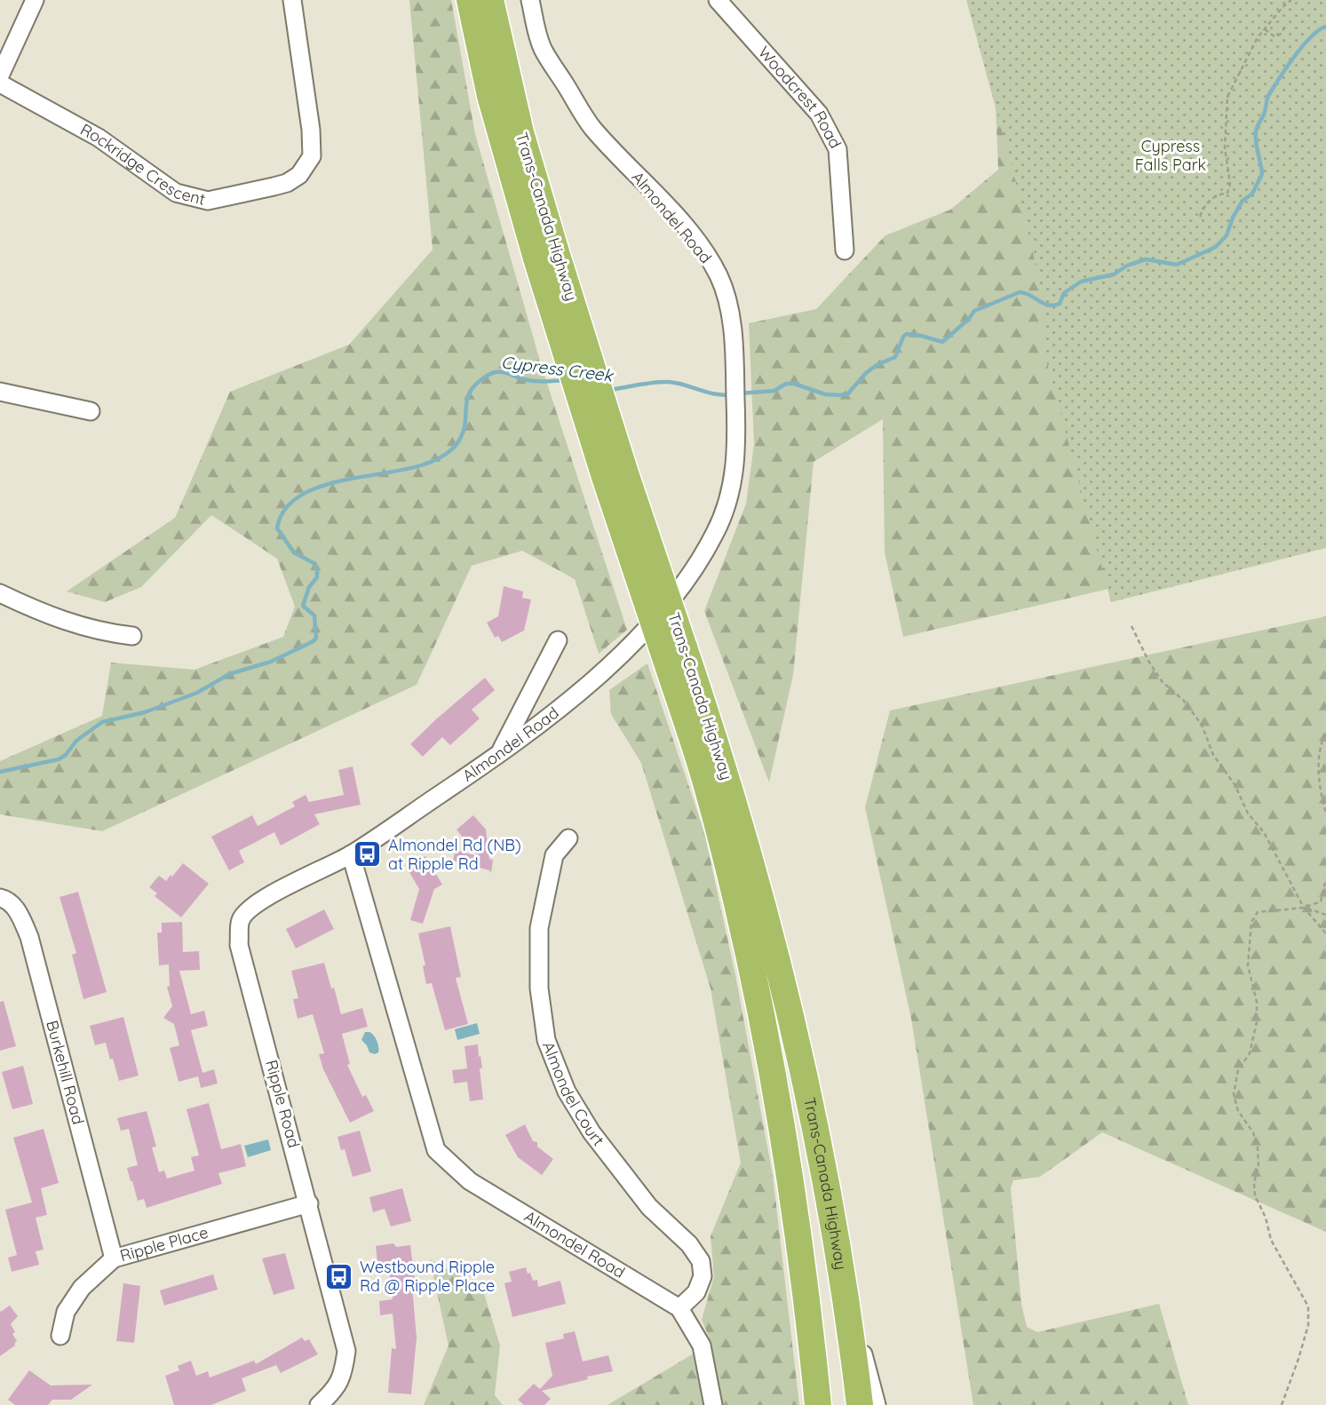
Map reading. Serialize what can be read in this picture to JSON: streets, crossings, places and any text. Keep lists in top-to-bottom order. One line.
{"streets":{"highway":["Trans-Canada Highway"],"street":["Woodcrest Road","Rockridge Crescent","Almondel Road","Burkehill Road","Almondel Court","Ripple Road","Ripple Place"]},"crossings":[["Almondel Road","Almondel Court"],["Almondel Road","Ripple Road"],["Burkehill Road","Ripple Place"],["Ripple Road","Ripple Place"]],"water":["Cypress Creek"],"parks":["Cypress Falls Park"],"places":{"bus stop":["Almondel Rd (NB) at Ripple Rd","Westbound Ripple Rd @ Ripple Place"]}}
